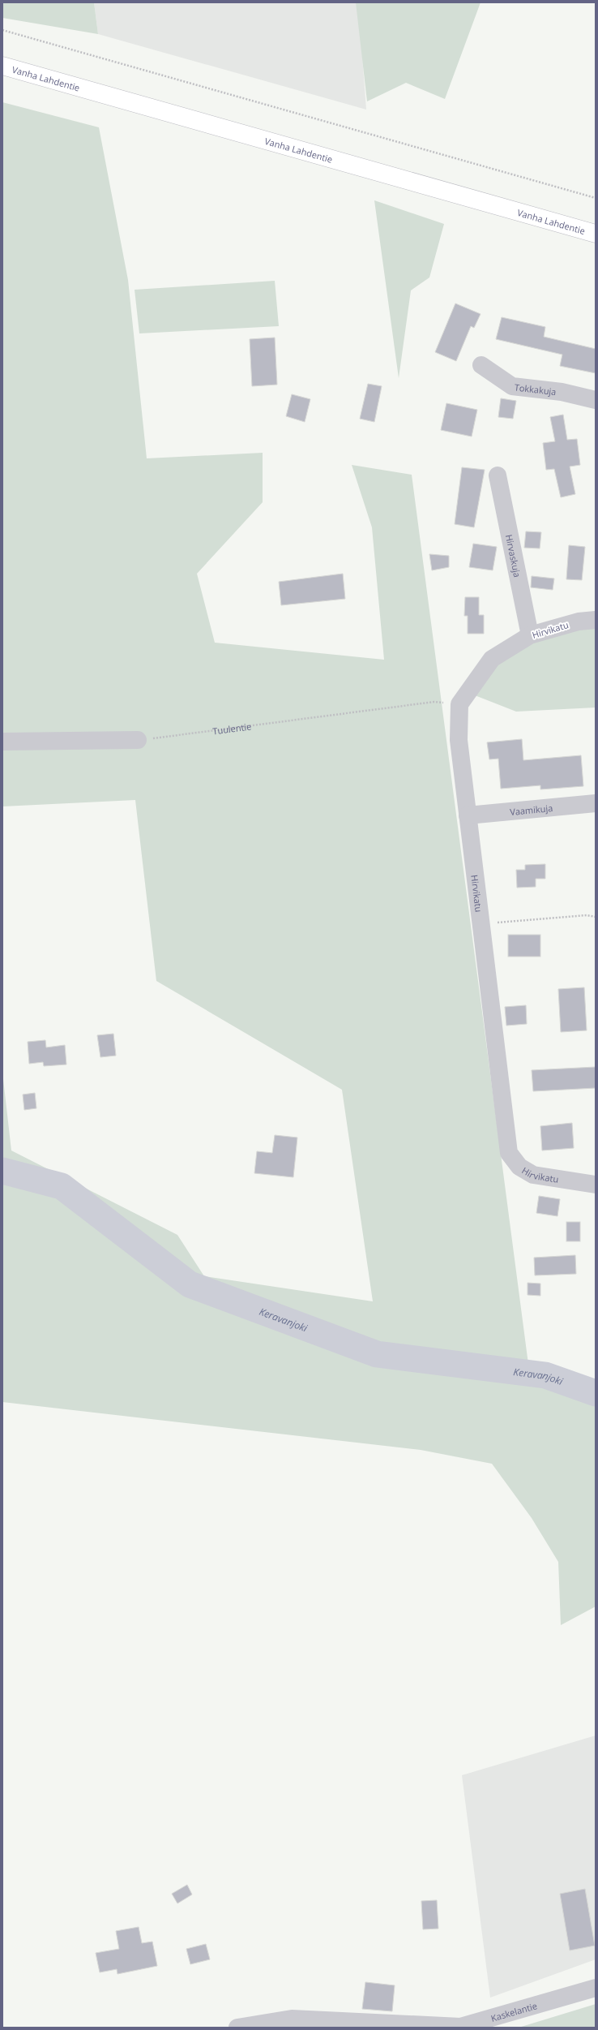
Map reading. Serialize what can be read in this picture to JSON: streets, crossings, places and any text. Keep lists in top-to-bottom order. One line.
{"streets":{"main road":["Vanha Lahdentie"],"street":["Tokkakuja","Hirvaskuja","Hirvikatu","Vaamikuja","Kaskelantie"],"path":["Tuulentie"]},"crossings":[["Hirvaskuja","Hirvikatu"],["Hirvikatu","Tuulentie"],["Hirvikatu","Vaamikuja"]],"water":["Keravanjoki"]}
